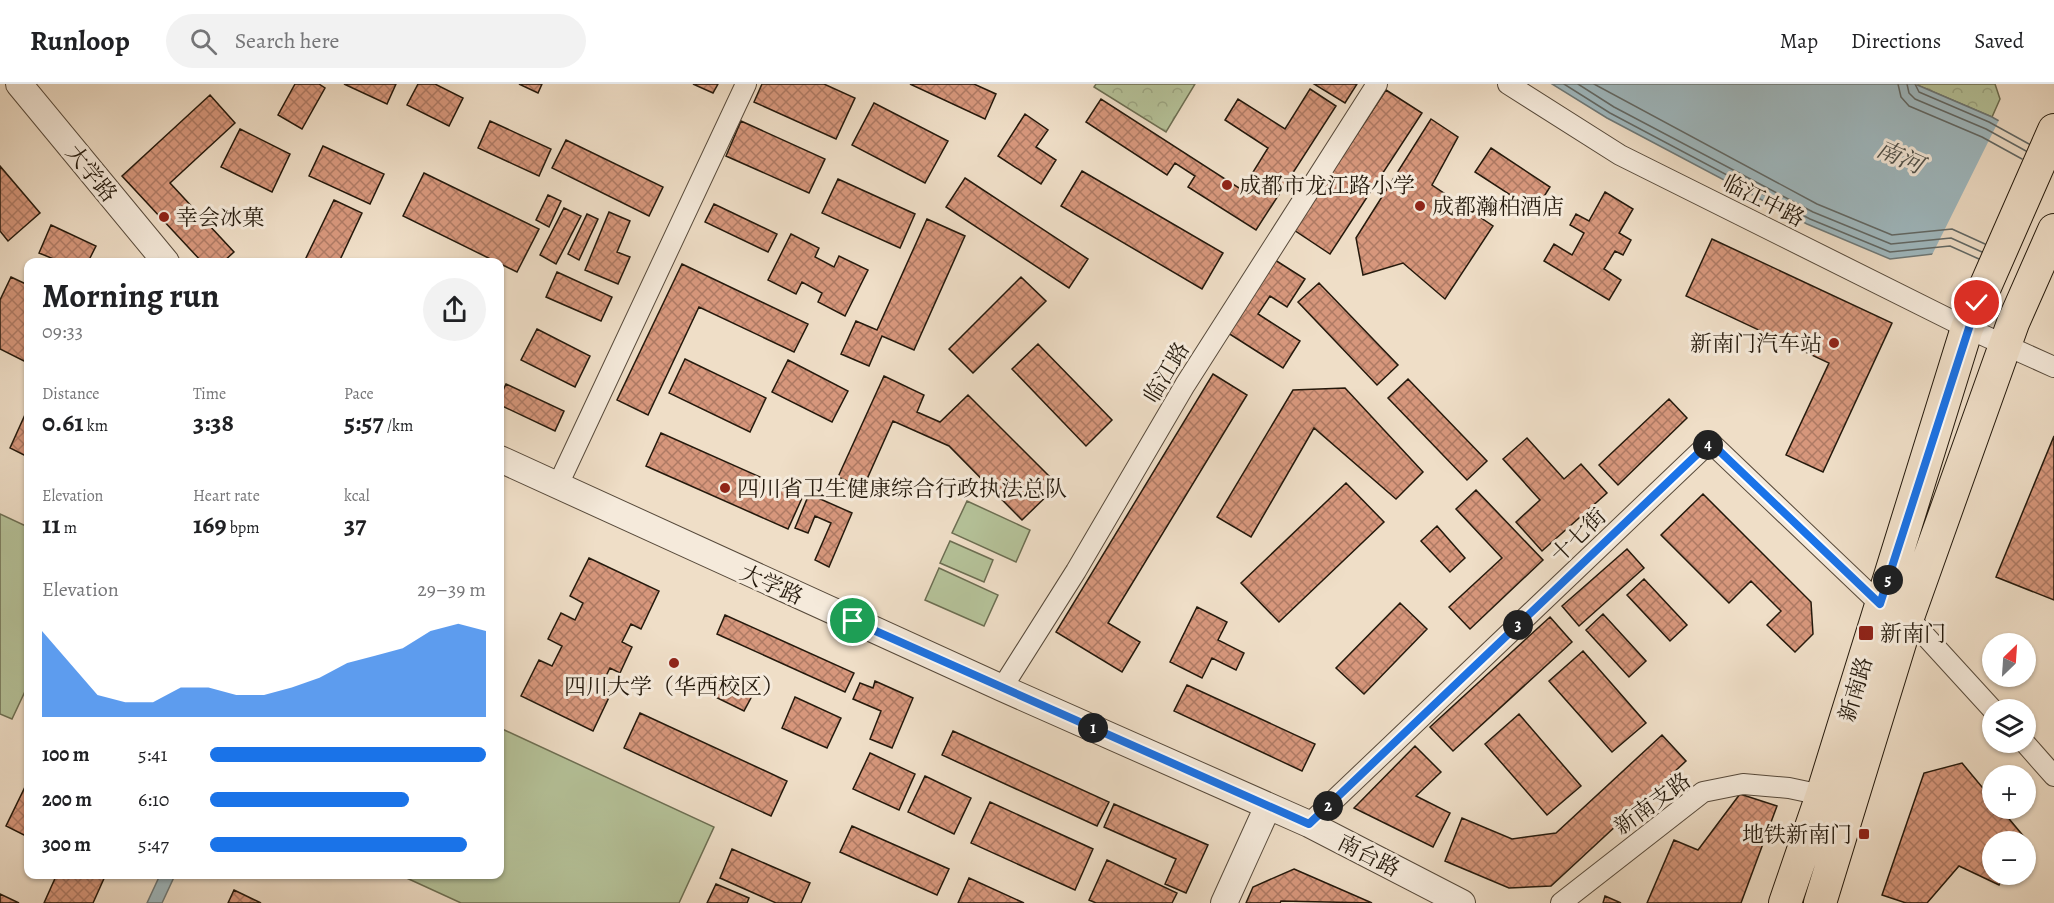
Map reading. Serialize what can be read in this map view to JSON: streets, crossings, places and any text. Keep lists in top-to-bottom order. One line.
{"streets":{"main road":["新南路"],"street":["大学路","临江中路","临江路","十七街","新南支路","南台路"]},"crossings":[["大学路","临江路"],["大学路","十七街"],["大学路","南台路"],["临江中路","新南路"],["十七街","新南路"],["十七街","南台路"],["新南路","新南支路"]],"water":["南河"],"places":{"other":["成都市龙江路小学","成都瀚柏酒店","幸会冰菓","新南门汽车站","四川省卫生健康综合行政执法总队","四川大学（华西校区）"],"transit":["新南门","地铁新南门"]},"north":"top right","page":{"header":"Runloop","search":"Search here","nav":["Map","Directions","Saved"],"heading":["Morning run","09:33"],"stats":[["Distance","0.61 km"],["Time","3:38"],["Pace","5:57 /km"],["Elevation","11 m"],["Heart rate","169 bpm"],["kcal","37"]],"pins":["4","5","3","1","2"],"chart":["Elevation","29–39 m"],"map_buttons":["+","−"],"list":[{"name":"100 m","note":"5:41"},{"name":"200 m","note":"6:10"},{"name":"300 m","note":"5:47"}]}}
